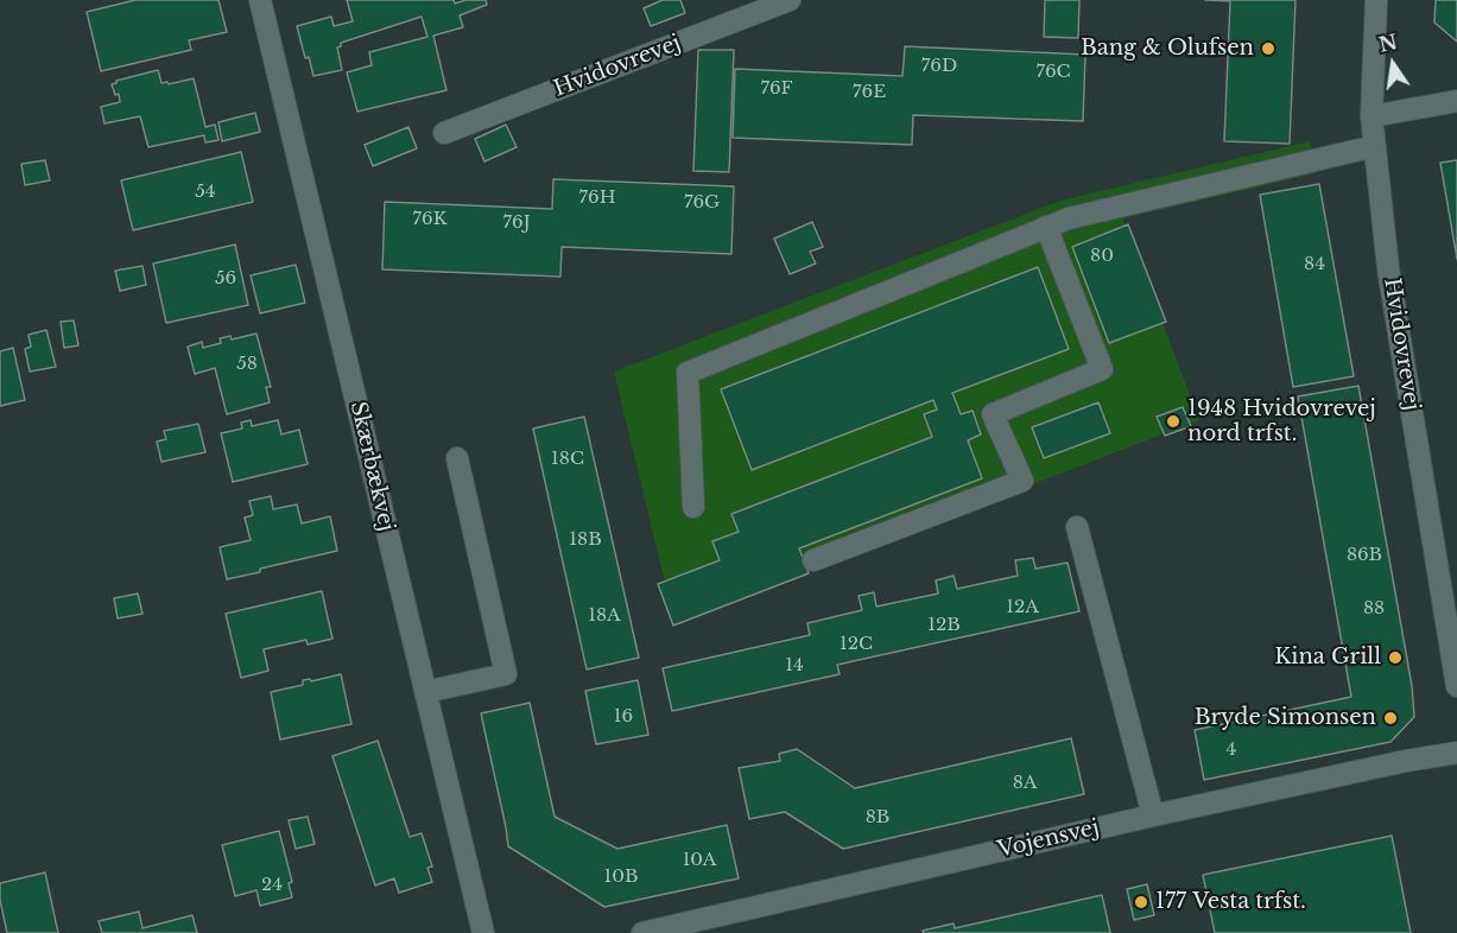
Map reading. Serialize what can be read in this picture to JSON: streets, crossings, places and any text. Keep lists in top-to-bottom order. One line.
{"streets":{"street":["Hvidovrevej","Skærbækvej","Vojensvej"]},"places":["Bang & Olufsen","1948 Hvidovrevej nord trfst.","Kina Grill","Bryde Simonsen","177 Vesta trfst."],"house_numbers":["76D","76C","76F","76E","54","76H","76G","76K","76J","80","84","56","58","18C","18B","86B","12A","88","18A","12B","12C","14","16","4","8A","8B","10A","10B","24"],"north":"top"}
